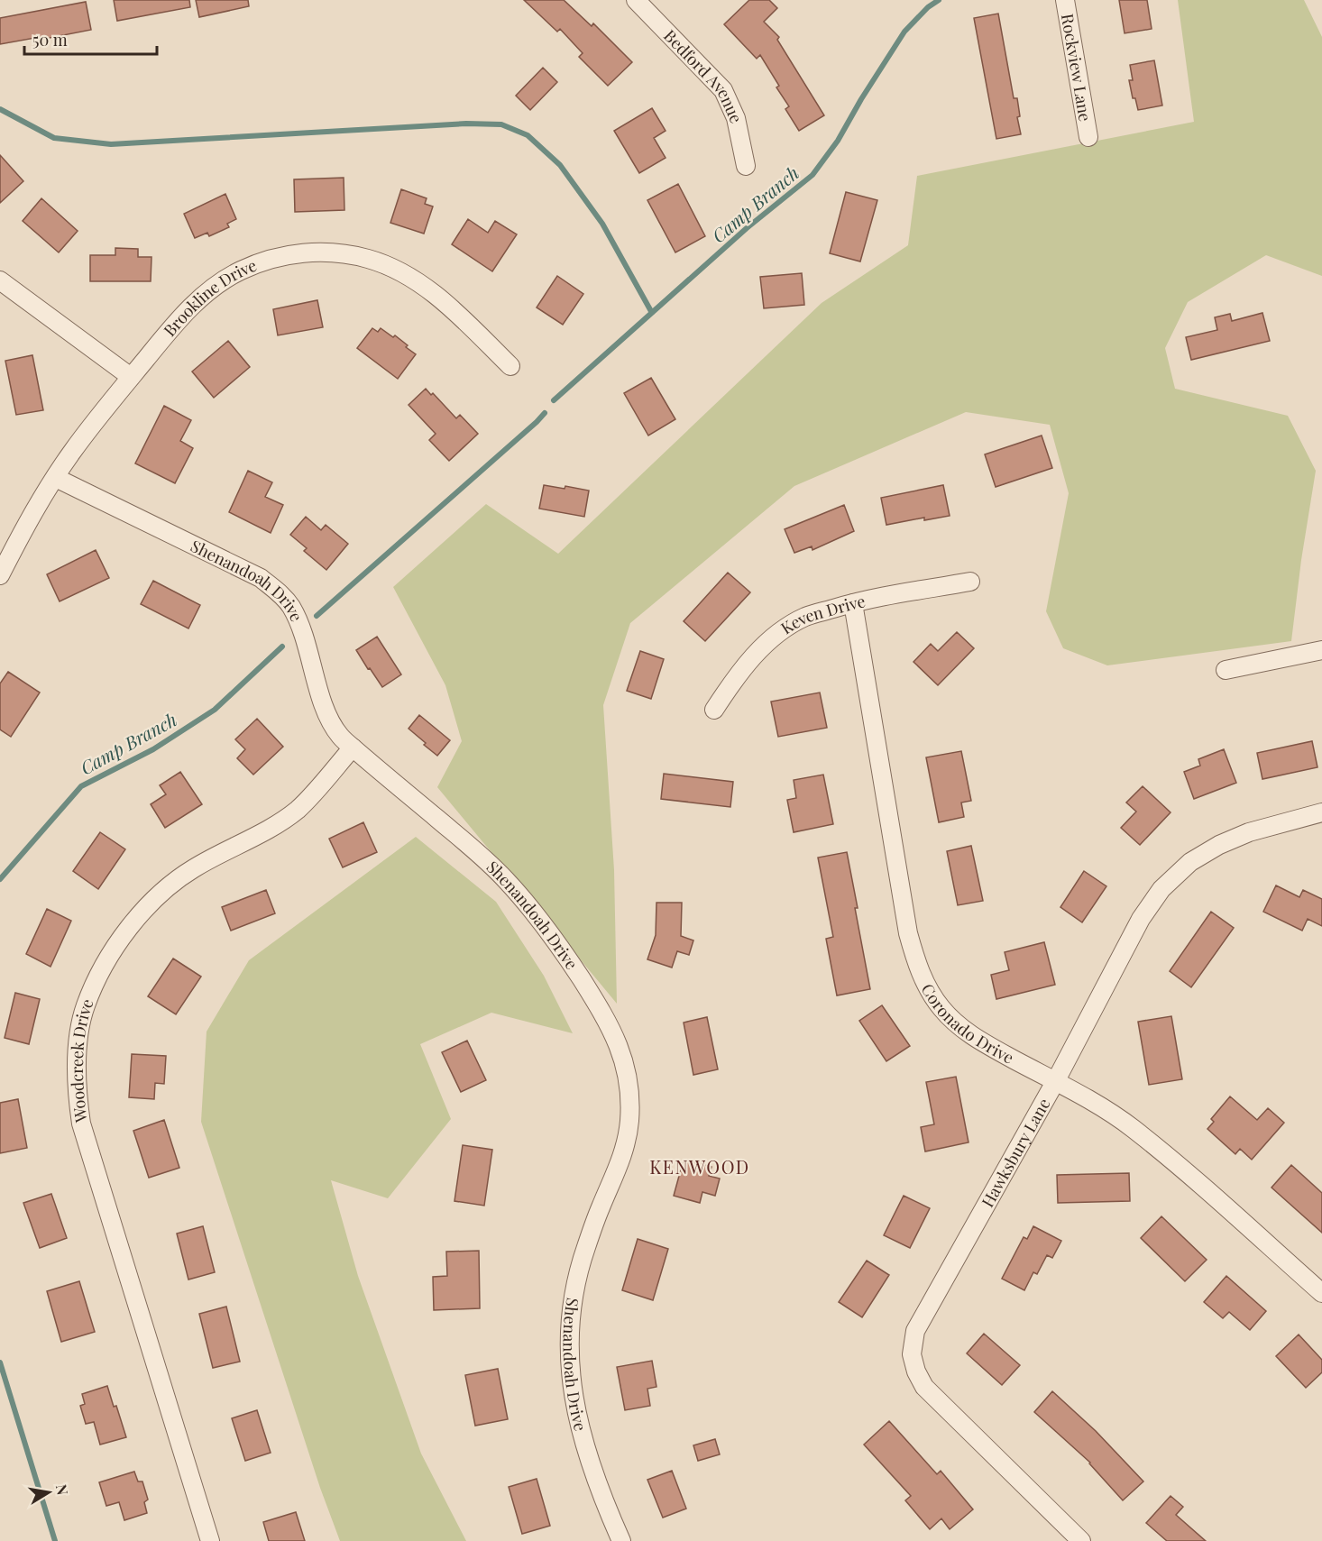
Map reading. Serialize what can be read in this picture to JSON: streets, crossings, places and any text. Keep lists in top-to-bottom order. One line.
{"streets":{"street":["Rockview Lane","Bedford Avenue","Brookline Drive","Shenandoah Drive","Keven Drive","Coronado Drive","Woodcreek Drive","Hawksbury Lane"]},"crossings":[["Brookline Drive","Shenandoah Drive"],["Shenandoah Drive","Woodcreek Drive"],["Keven Drive","Coronado Drive"],["Coronado Drive","Hawksbury Lane"]],"districts":["KENWOOD"],"water":["Camp Branch"],"scale_bar":"50 m","north":"right"}
